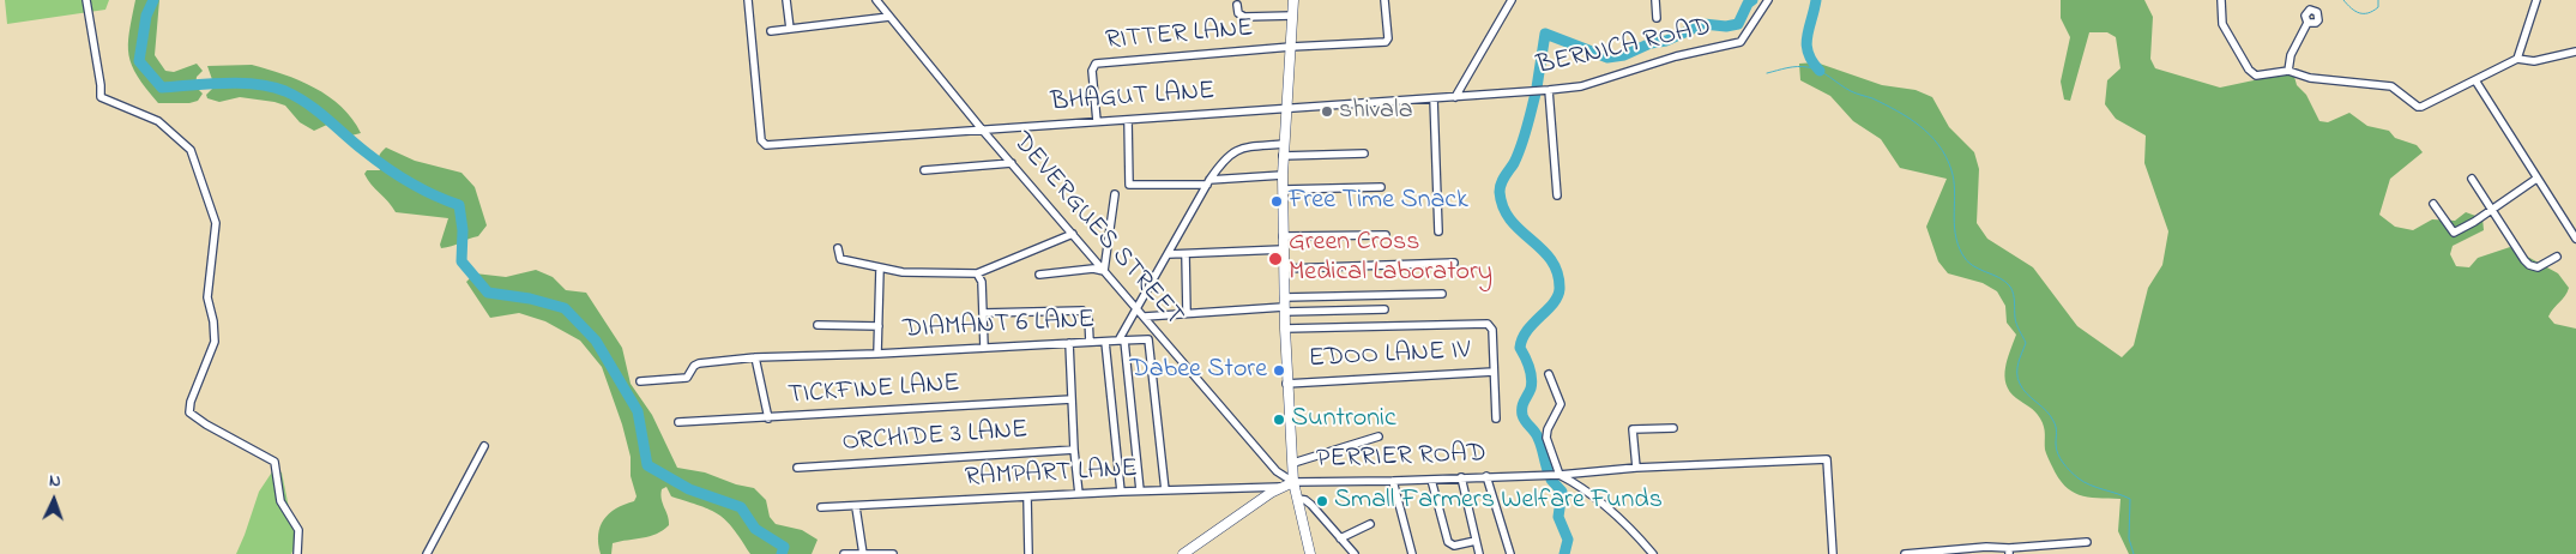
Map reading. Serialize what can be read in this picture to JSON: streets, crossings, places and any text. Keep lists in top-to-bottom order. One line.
{"streets":{"street":["RITTER LANE","BERNICA ROAD","BHAGUT LANE","DEVERGUES STREET","DIAMANT 6 LANE","EDOO LANE IV","TICKFINE LANE","ORCHIDE 3 LANE","PERRIER ROAD","RAMPART LANE"]},"crossings":[["RITTER LANE","BHAGUT LANE"],["BERNICA ROAD","BHAGUT LANE"],["BHAGUT LANE","DEVERGUES STREET"],["DEVERGUES STREET","DIAMANT 6 LANE"],["DEVERGUES STREET","PERRIER ROAD"],["DEVERGUES STREET","RAMPART LANE"],["PERRIER ROAD","RAMPART LANE"]],"places":["shivala","Free Time Snack","Green Cross Medical Laboratory","Dabee Store","Suntronic","Small Farmers Welfare Funds"],"north":"top"}
